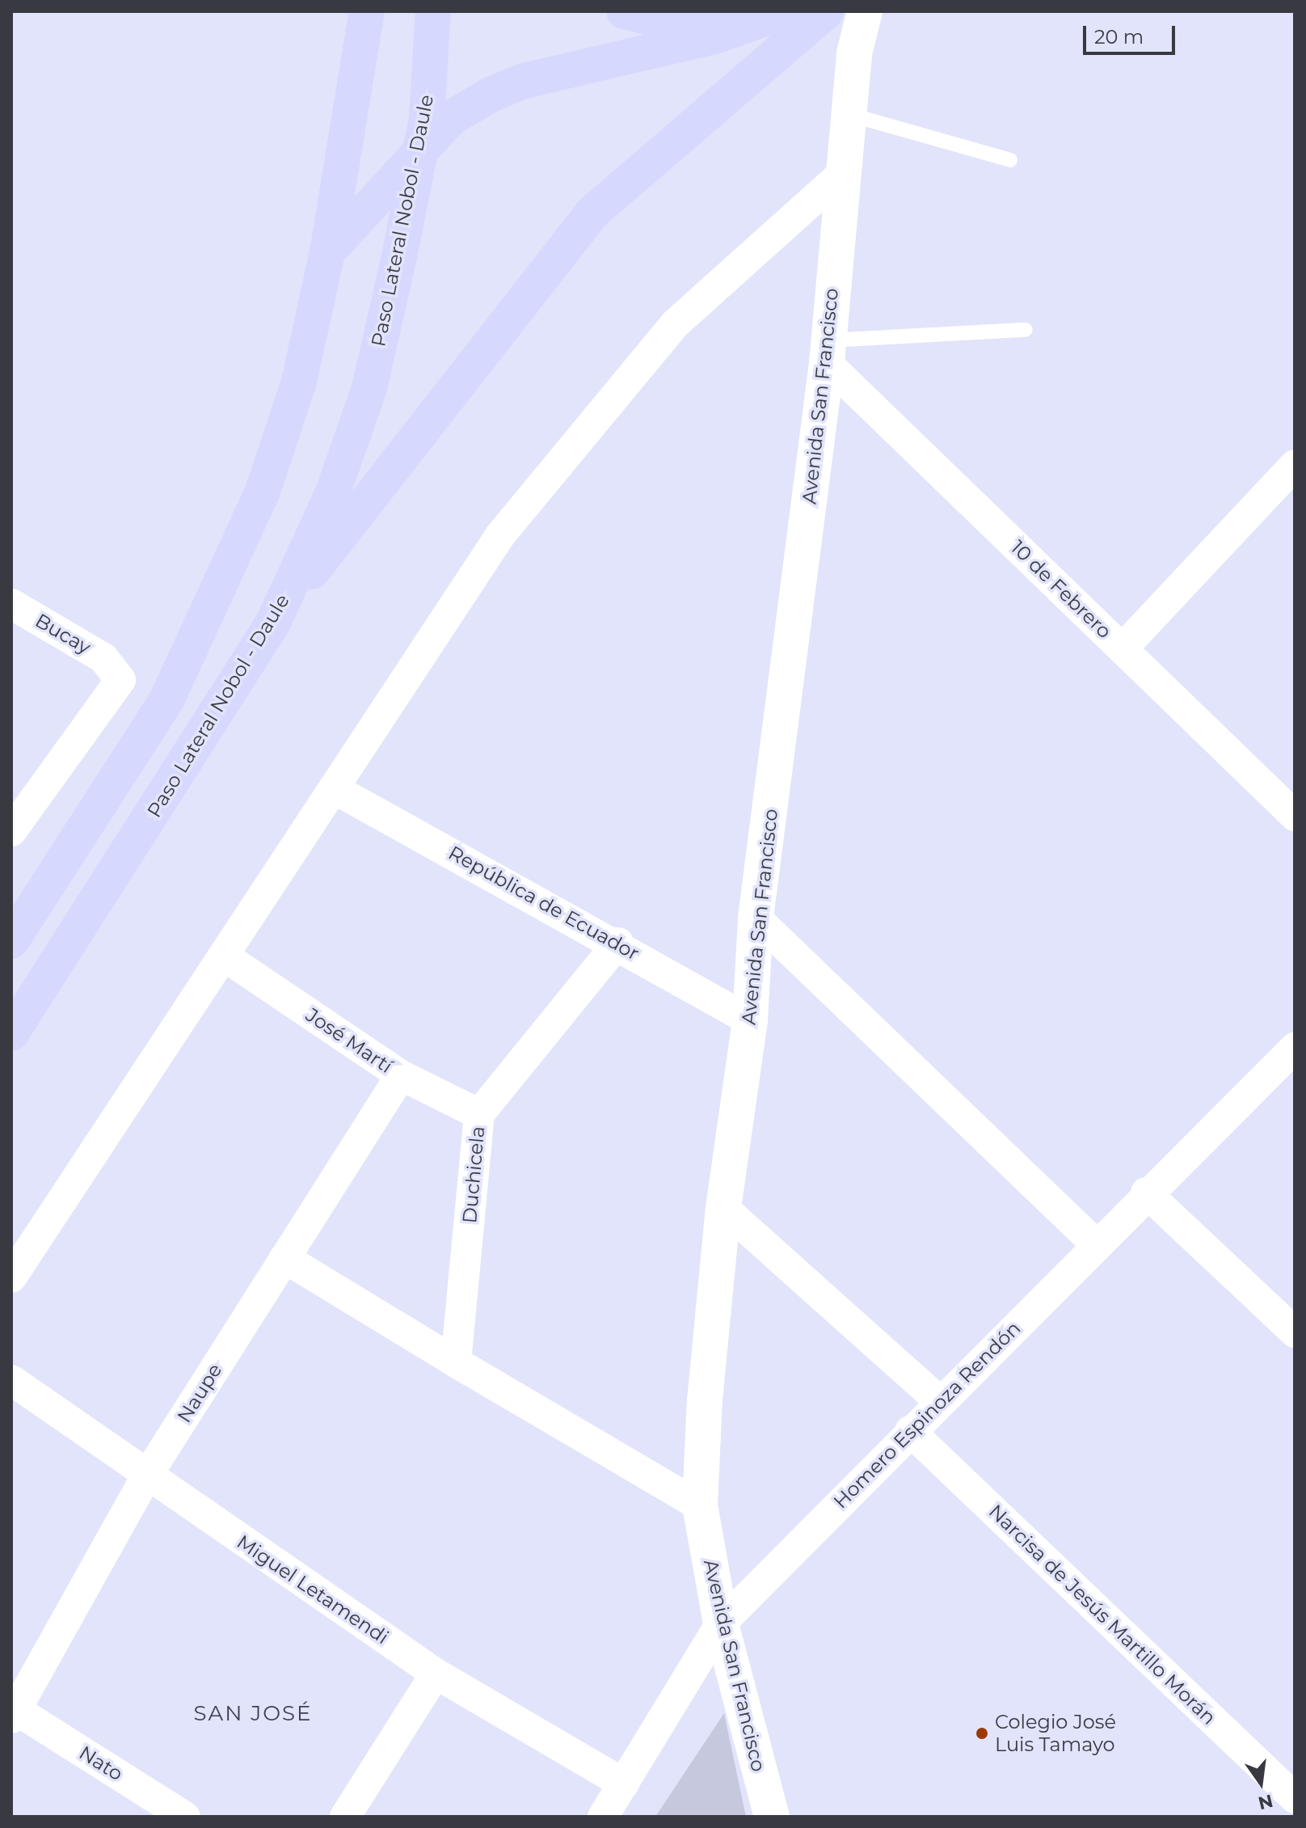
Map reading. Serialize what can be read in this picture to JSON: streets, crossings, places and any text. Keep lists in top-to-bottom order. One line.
{"streets":{"main road":["Paso Lateral Nobol - Daule"],"street":["Avenida San Francisco","10 de Febrero","Bucay","República de Ecuador","José Martí","Duchicela","Naupe","Homero Espinoza Rendón","Miguel Letamendi","Narcisa de Jesús Martillo Morán","Nato"]},"crossings":[["Avenida San Francisco","10 de Febrero"],["Avenida San Francisco","República de Ecuador"],["Avenida San Francisco","Homero Espinoza Rendón"],["República de Ecuador","Duchicela"],["José Martí","Duchicela"],["José Martí","Naupe"],["Naupe","Miguel Letamendi"],["Naupe","Nato"],["Homero Espinoza Rendón","Miguel Letamendi"],["Homero Espinoza Rendón","Narcisa de Jesús Martillo Morán"]],"districts":["SAN JOSÉ"],"places":["Colegio José Luis Tamayo"],"scale_bar":"20 m","north":"bottom"}
